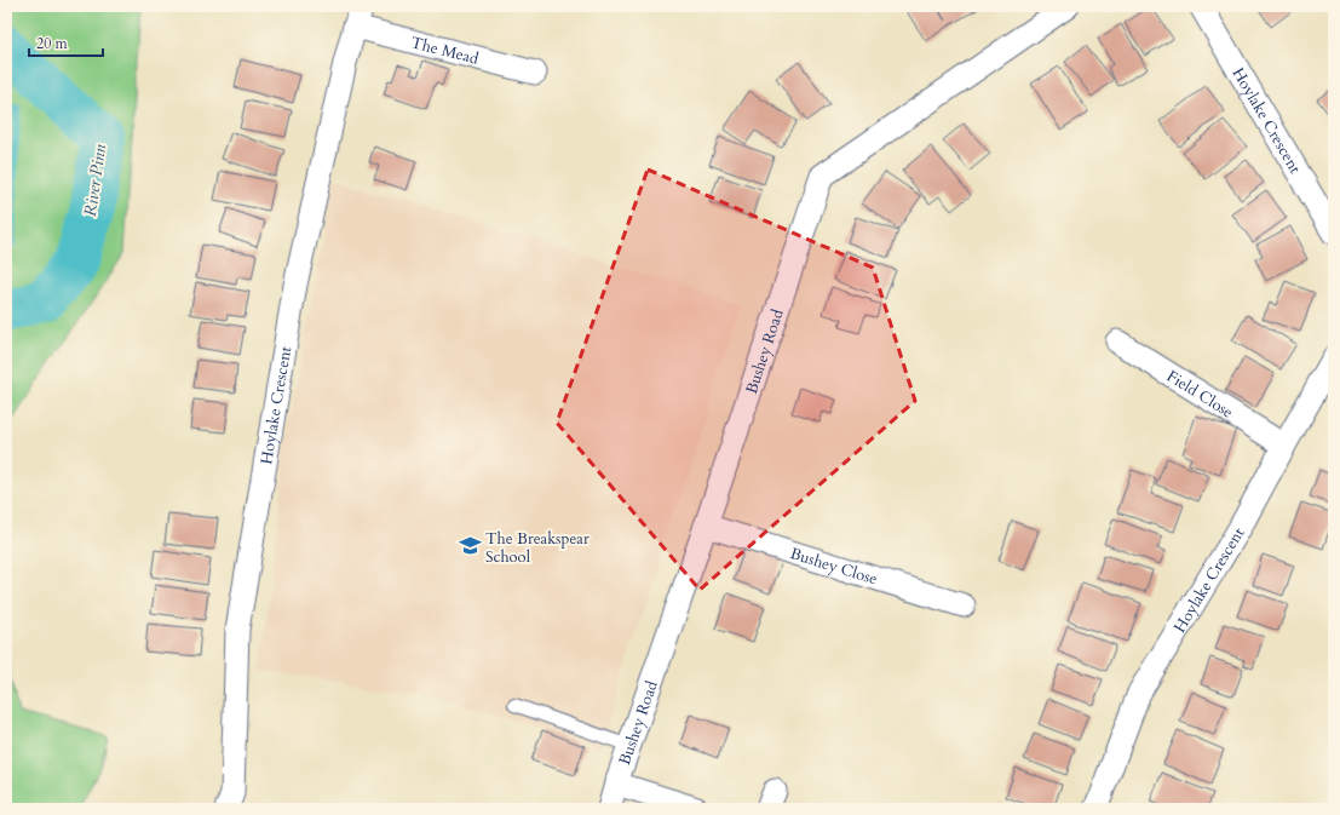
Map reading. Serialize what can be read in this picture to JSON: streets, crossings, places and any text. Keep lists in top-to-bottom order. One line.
{"streets":{"street":["The Mead","Hoylake Crescent","Bushey Road","Field Close","Bushey Close"]},"crossings":[["The Mead","Hoylake Crescent"],["Hoylake Crescent","Field Close"],["Bushey Road","Bushey Close"]],"water":["River Pinn"],"places":{"school or university":["The Breakspear School"]},"scale_bar":"20 m"}
